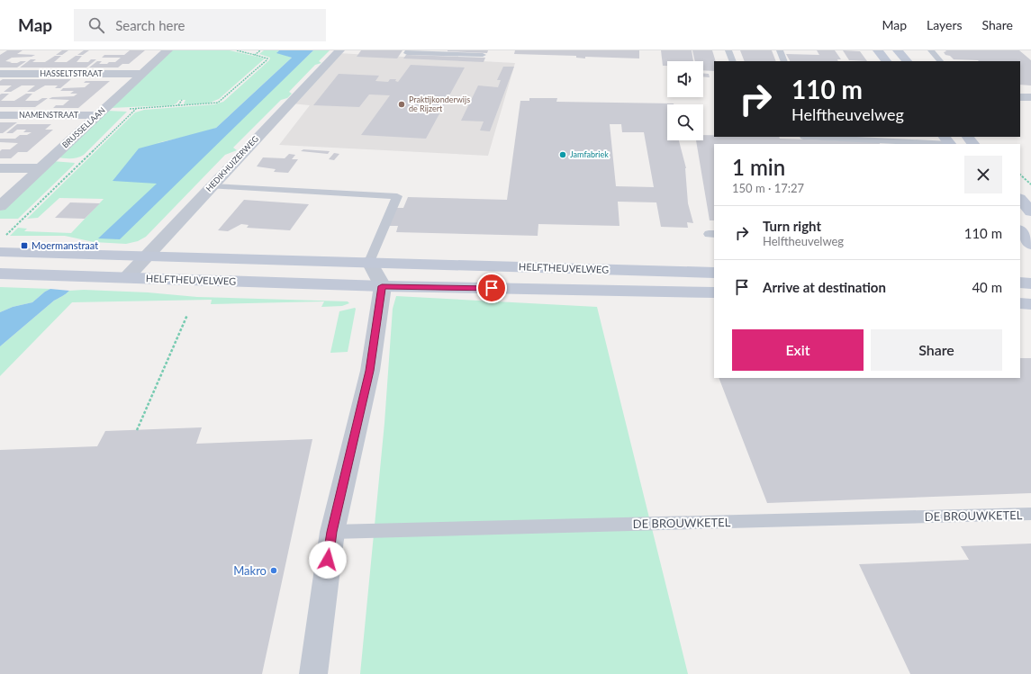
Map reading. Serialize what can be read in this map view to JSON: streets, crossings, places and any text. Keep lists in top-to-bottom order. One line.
{"streets":{"main road":["HELFTHEUVELWEG"],"street":["HASSELTSTRAAT","NAMENSTRAAT","BRUSSELLAAN","HEDIKHUIZERWEG"],"lane":["DE BROUWKETEL"]},"crossings":[["HASSELTSTRAAT","BRUSSELLAAN"],["NAMENSTRAAT","BRUSSELLAAN"],["HEDIKHUIZERWEG","HELFTHEUVELWEG"]],"places":{"other":["Praktijkonderwijs de Rijzert","Jamfabriek","Makro"],"transit":["Moermanstraat"]},"page":{"header":"Map","search":"Search here","nav":["Map","Layers","Share"],"turn":["110 m","Helftheuvelweg"],"heading":["1 min","150 m · 17:27"],"list":[{"name":"Turn right","note":"Helftheuvelweg","value":"110 m"},{"name":"Arrive at destination","value":"40 m"}],"buttons":["Exit","Share"]}}
